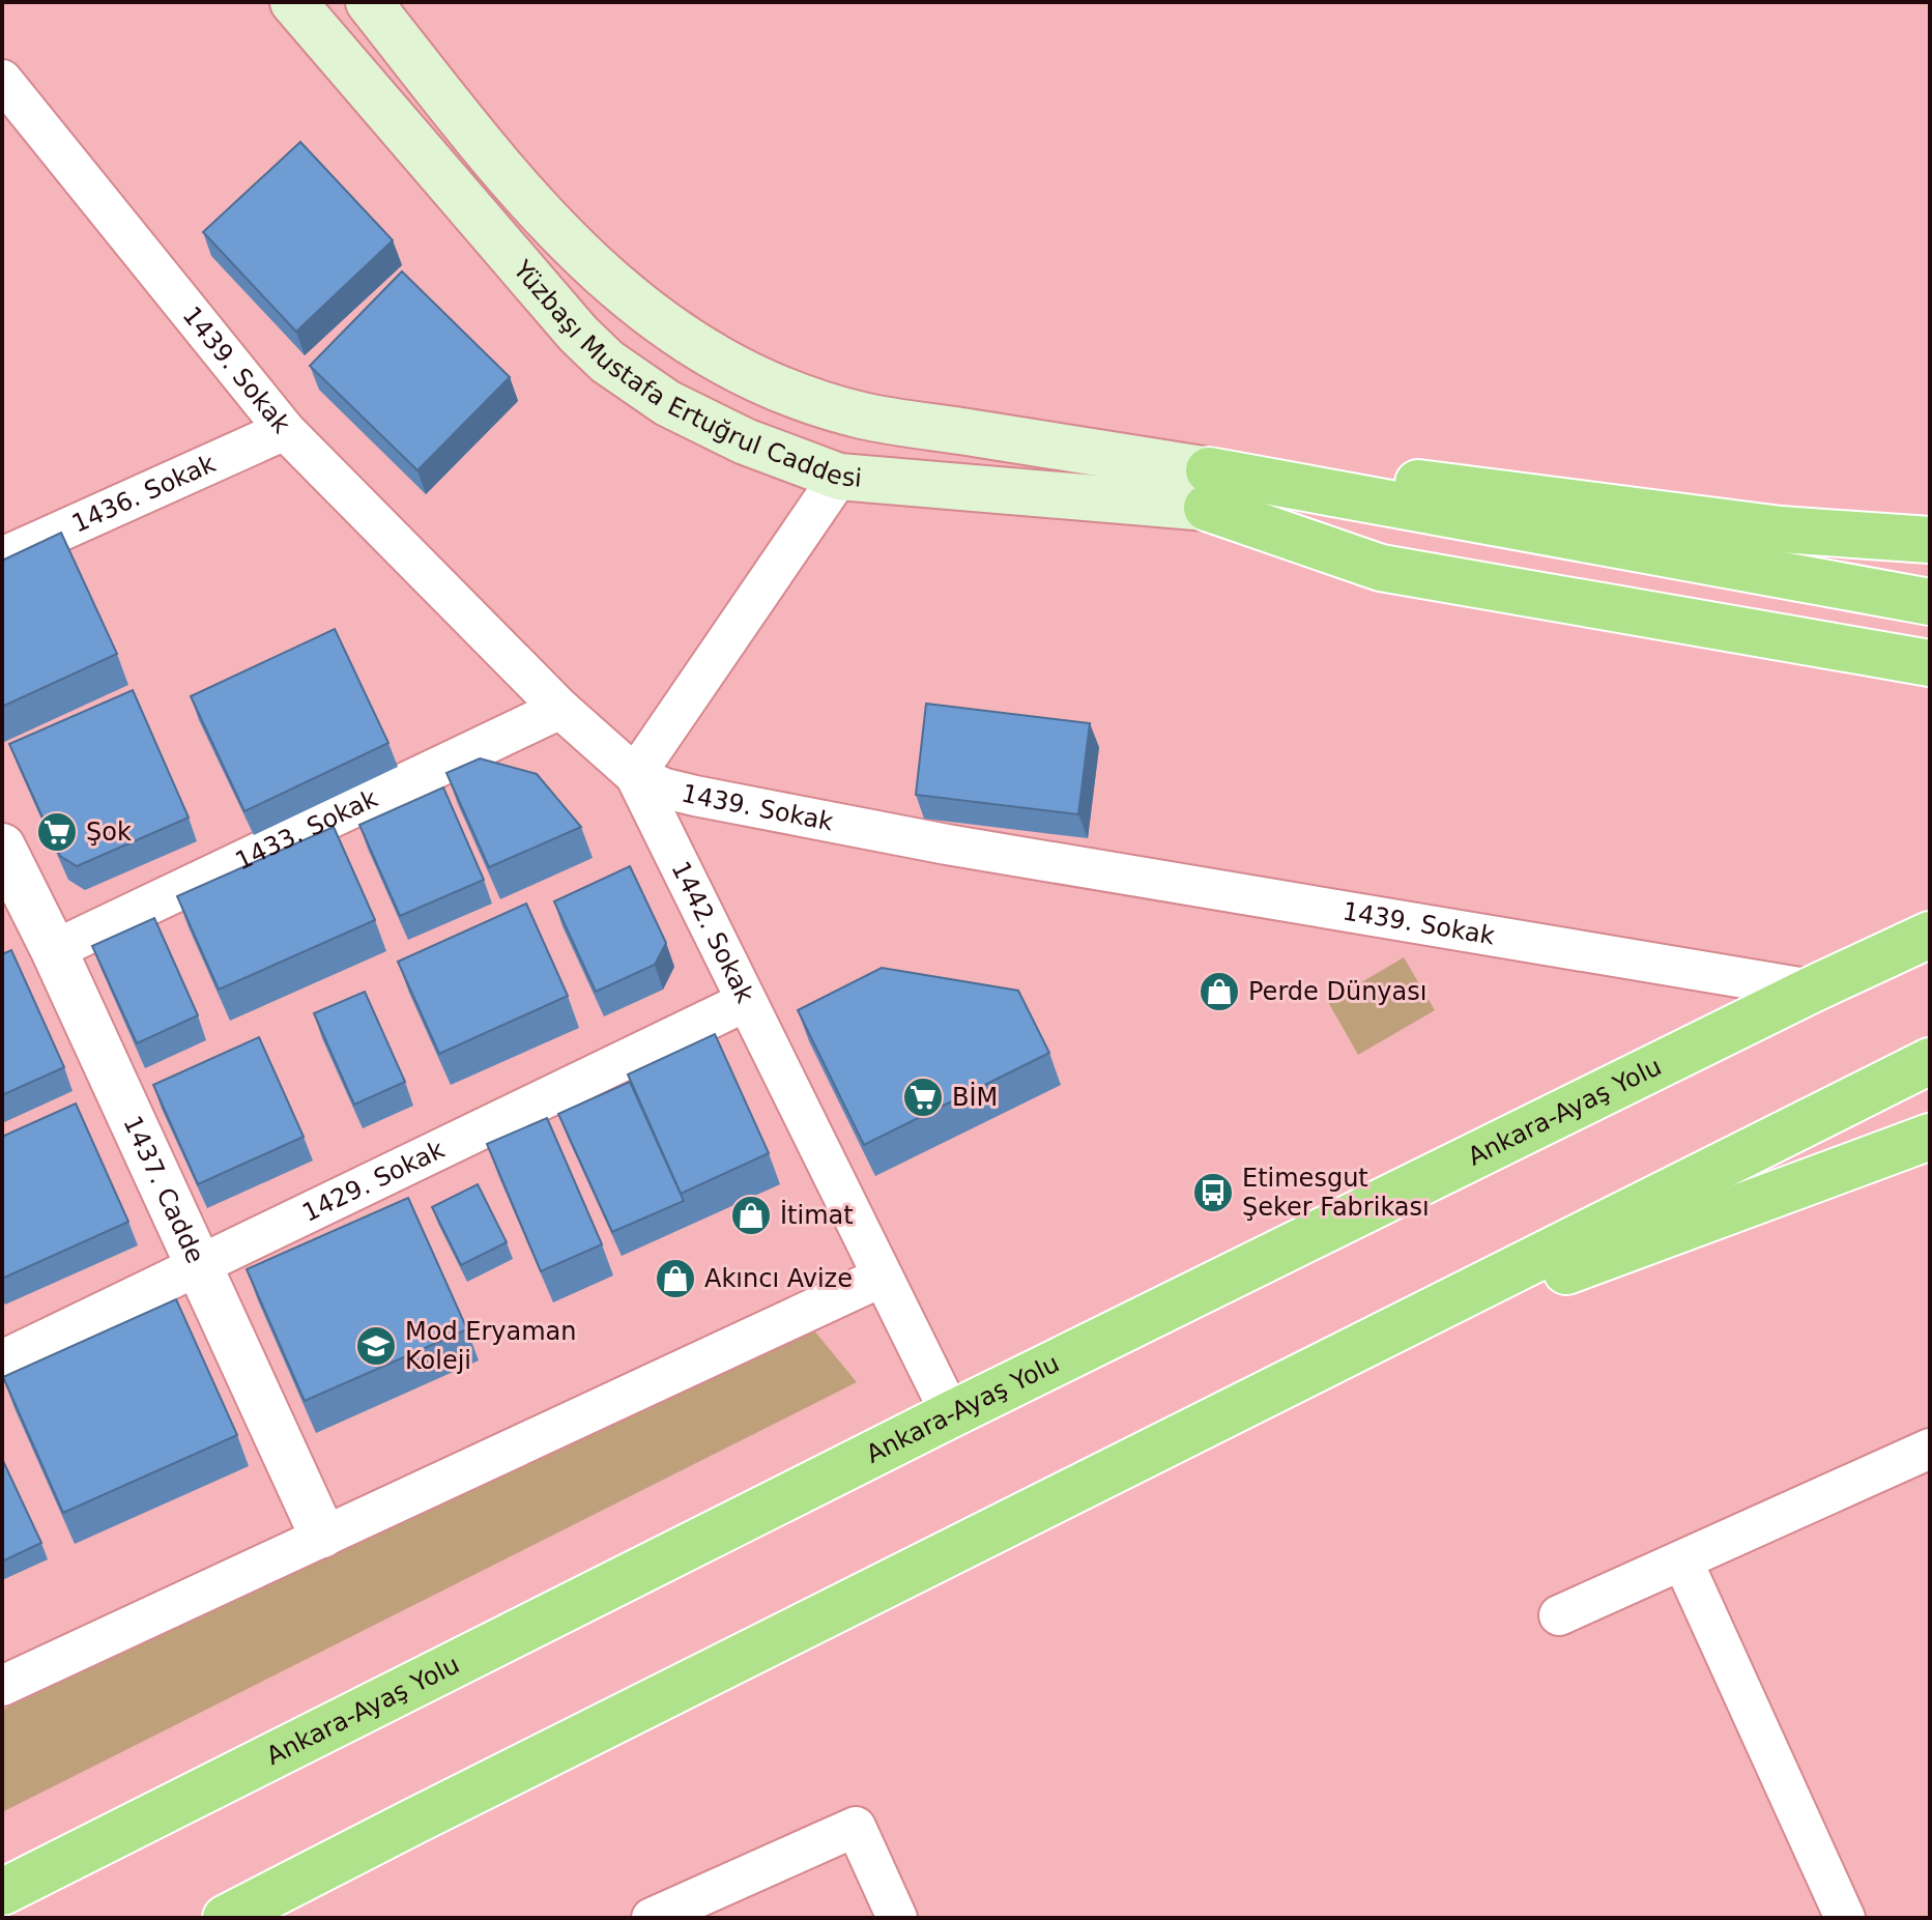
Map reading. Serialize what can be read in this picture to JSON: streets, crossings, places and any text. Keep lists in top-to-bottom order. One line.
{"streets":{"highway":["Ankara-Ayaş Yolu"],"main road":["Yüzbaşı Mustafa Ertuğrul Caddesi"],"street":["1439. Sokak","1436. Sokak","1433. Sokak","1442. Sokak","1429. Sokak","1437. Cadde"]},"crossings":[["1439. Sokak","1436. Sokak"],["1439. Sokak","1433. Sokak"],["1439. Sokak","1442. Sokak"],["1439. Sokak","Ankara-Ayaş Yolu"],["1433. Sokak","1437. Cadde"],["1442. Sokak","Ankara-Ayaş Yolu"],["1442. Sokak","1429. Sokak"],["1429. Sokak","1437. Cadde"]],"places":{"supermarket":["Şok","BİM"],"shop":["Perde Dünyası","İtimat","Akıncı Avize"],"bus stop":["Etimesgut Şeker Fabrikası"],"school or university":["Mod Eryaman Koleji"]}}
